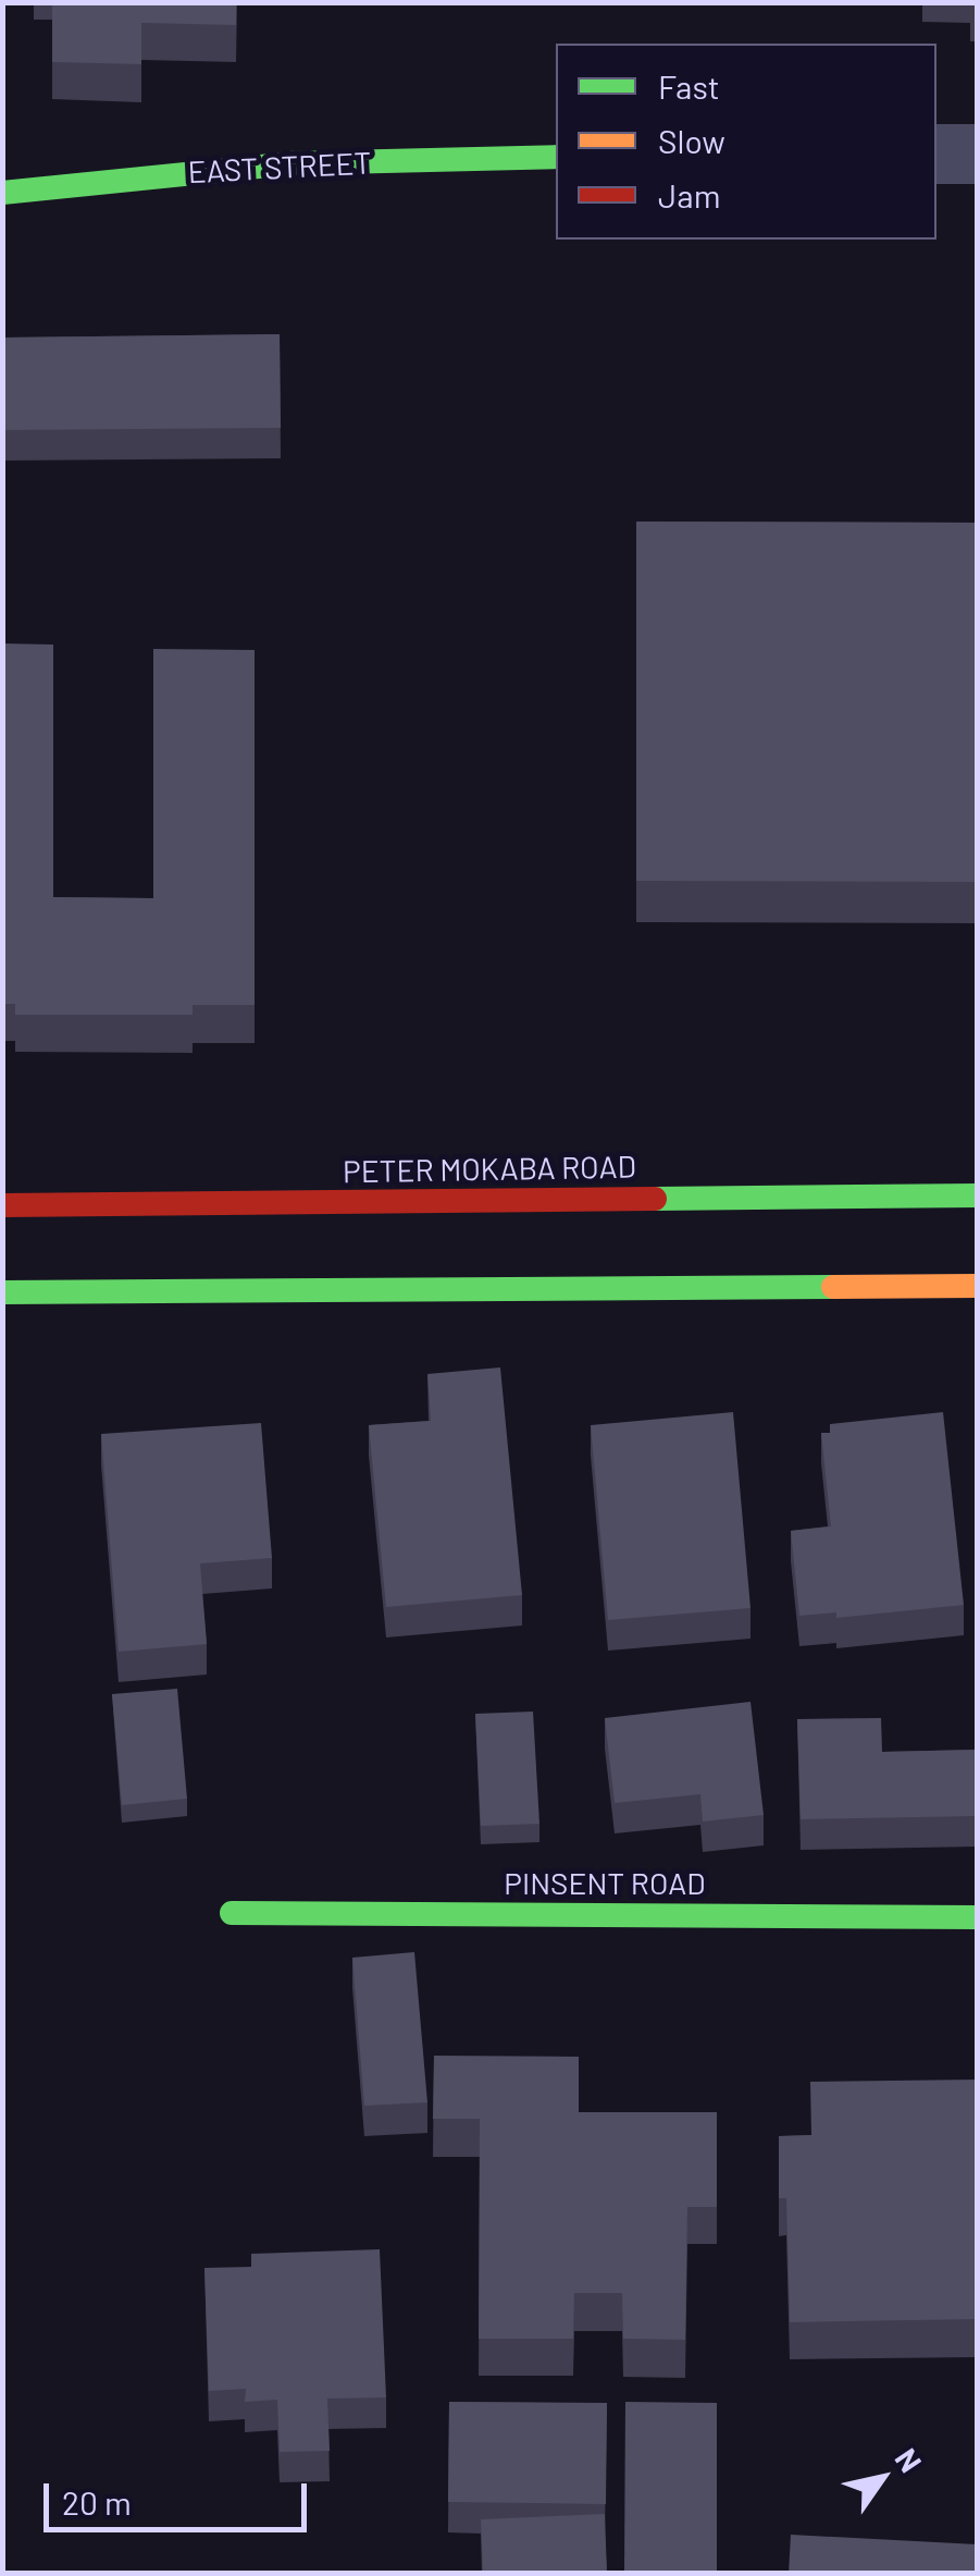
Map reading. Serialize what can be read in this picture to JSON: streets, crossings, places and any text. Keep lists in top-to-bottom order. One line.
{"streets":{"street":["EAST STREET","PETER MOKABA ROAD","PINSENT ROAD"]},"legend":["Fast","Slow","Jam"],"scale_bar":"20 m","north":"top right"}
